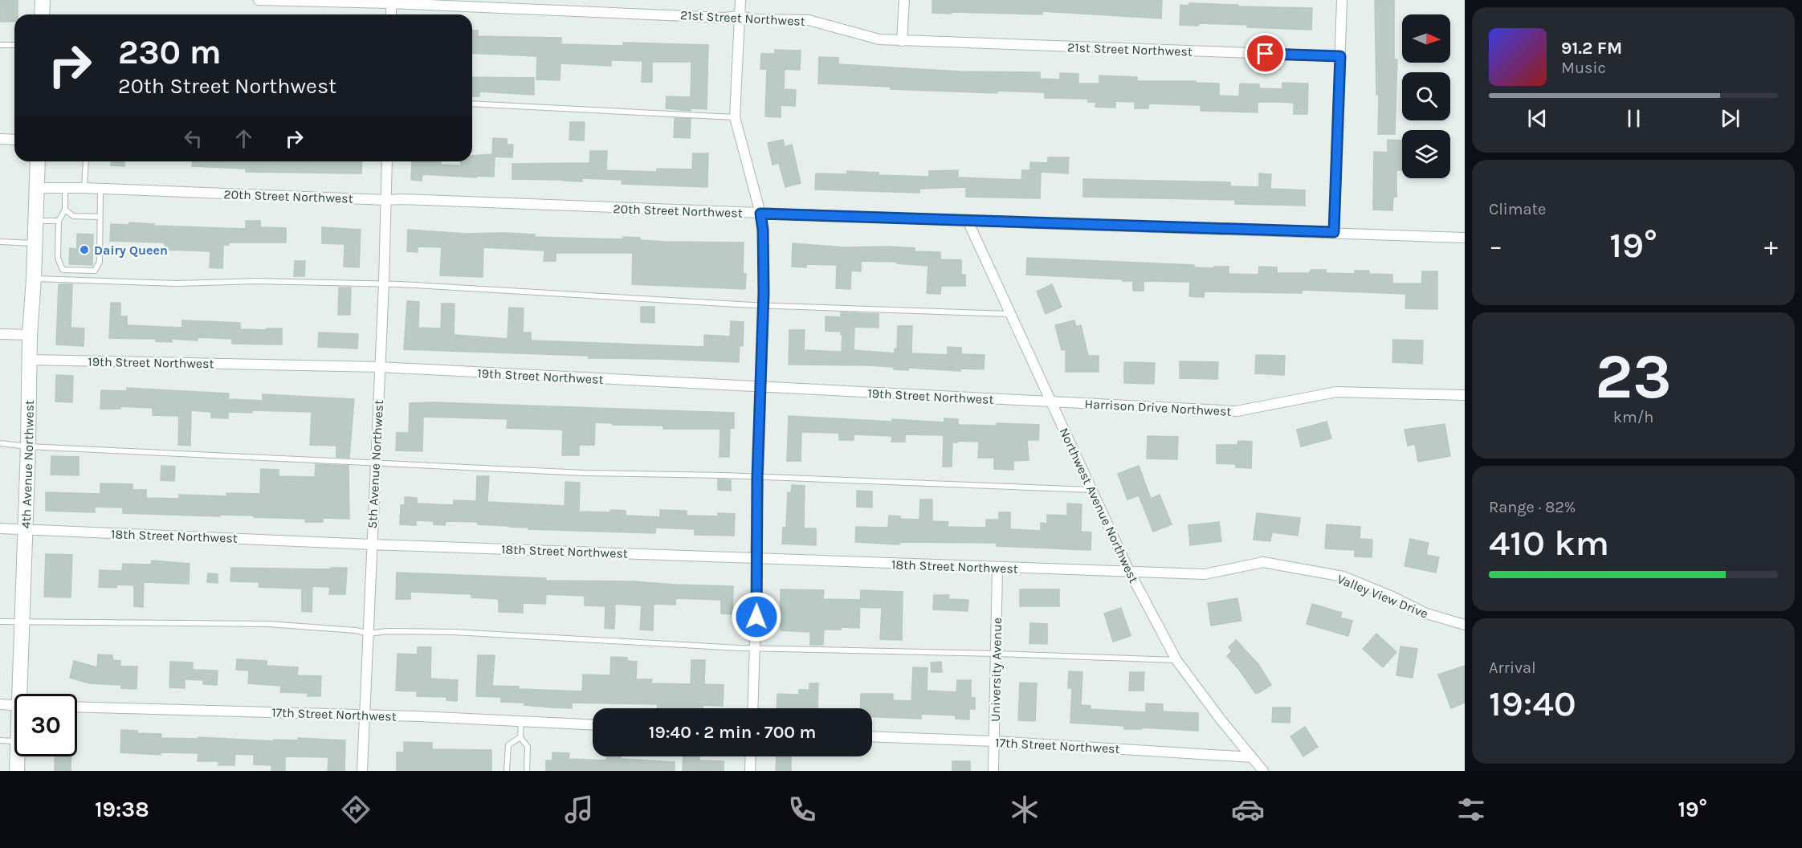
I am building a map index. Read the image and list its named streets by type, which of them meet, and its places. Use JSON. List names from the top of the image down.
{
  "streets": {
    "main road": ["4th Avenue Northwest"],
    "street": [
      "21st Street Northwest",
      "20th Street Northwest",
      "19th Street Northwest",
      "Harrison Drive Northwest",
      "5th Avenue Northwest",
      "Northwest Avenue Northwest",
      "18th Street Northwest",
      "Valley View Drive",
      "University Avenue",
      "17th Street Northwest"
    ]
  },
  "crossings": [
    ["20th Street Northwest", "4th Avenue Northwest"],
    ["20th Street Northwest", "5th Avenue Northwest"],
    ["20th Street Northwest", "Northwest Avenue Northwest"],
    ["19th Street Northwest", "Harrison Drive Northwest"],
    ["19th Street Northwest", "4th Avenue Northwest"],
    ["19th Street Northwest", "5th Avenue Northwest"],
    ["19th Street Northwest", "Northwest Avenue Northwest"],
    ["Harrison Drive Northwest", "Northwest Avenue Northwest"],
    ["4th Avenue Northwest", "18th Street Northwest"],
    ["5th Avenue Northwest", "18th Street Northwest"],
    ["5th Avenue Northwest", "17th Street Northwest"],
    ["Northwest Avenue Northwest", "18th Street Northwest"],
    ["Northwest Avenue Northwest", "Valley View Drive"],
    ["Northwest Avenue Northwest", "17th Street Northwest"],
    ["18th Street Northwest", "Valley View Drive"],
    ["18th Street Northwest", "University Avenue"],
    ["University Avenue", "17th Street Northwest"]
  ],
  "places": ["Dairy Queen"],
  "north": "right",
  "page": {
    "turn": ["230 m", "20th Street Northwest"],
    "song": ["91.2 FM", "Music"],
    "tile": [
      "Climate",
      ["23", "km/h"],
      ["Range · 82%", "410 km"],
      ["Arrival", "19:40"]
    ],
    "heat": ["−", "19°", "+"],
    "limit": "30",
    "trip": "19:40 · 2 min · 700 m",
    "tabs": ["19:38", "19°"]
  }
}
